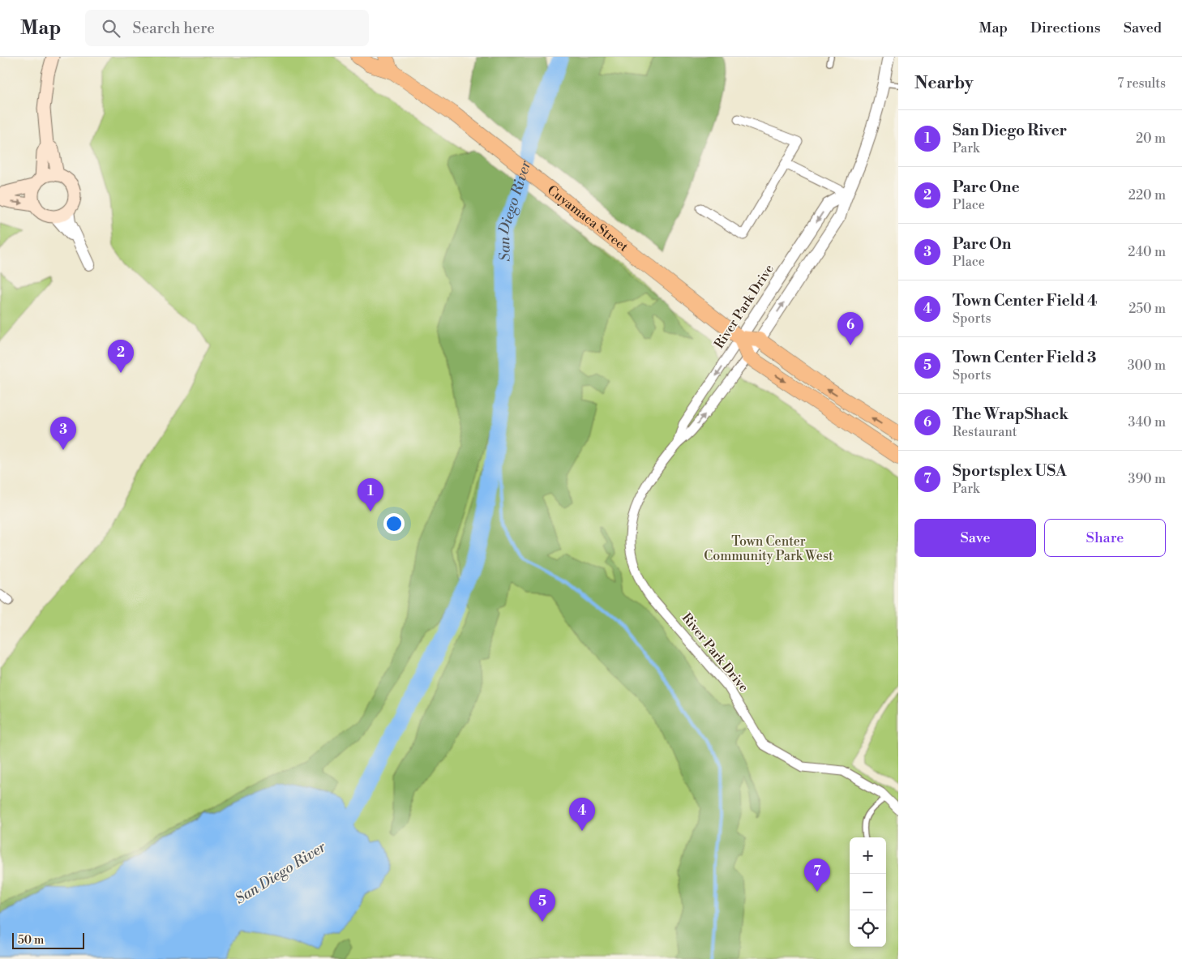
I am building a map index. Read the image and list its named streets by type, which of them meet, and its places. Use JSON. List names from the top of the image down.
{
  "streets": {
    "main road": ["Cuyamaca Street"],
    "street": ["River Park Drive"]
  },
  "crossings": [
    ["Cuyamaca Street", "River Park Drive"]
  ],
  "water": ["San Diego River"],
  "parks": ["Town Center Community Park West"],
  "scale_bar": "50 m",
  "page": {
    "header": "Map",
    "search": "Search here",
    "nav": ["Map", "Directions", "Saved"],
    "heading": ["Nearby", "7 results"],
    "list": [
      {
        "mark": "1",
        "name": "San Diego River",
        "note": "Park",
        "value": "20 m"
      },
      {
        "mark": "2",
        "name": "Parc One",
        "note": "Place",
        "value": "220 m"
      },
      {
        "mark": "3",
        "name": "Parc On",
        "note": "Place",
        "value": "240 m"
      },
      {
        "mark": "4",
        "name": "Town Center Field 4",
        "note": "Sports",
        "value": "250 m"
      },
      {
        "mark": "5",
        "name": "Town Center Field 3",
        "note": "Sports",
        "value": "300 m"
      },
      {
        "mark": "6",
        "name": "The WrapShack",
        "note": "Restaurant",
        "value": "340 m"
      },
      {
        "mark": "7",
        "name": "Sportsplex USA",
        "note": "Park",
        "value": "390 m"
      }
    ],
    "pins": [
      "6",
      "2",
      "3",
      "1",
      "4",
      "7",
      "5"
    ],
    "buttons": ["Save", "Share"],
    "map_buttons": ["+", "−"],
    "scale": "50 m"
  }
}
